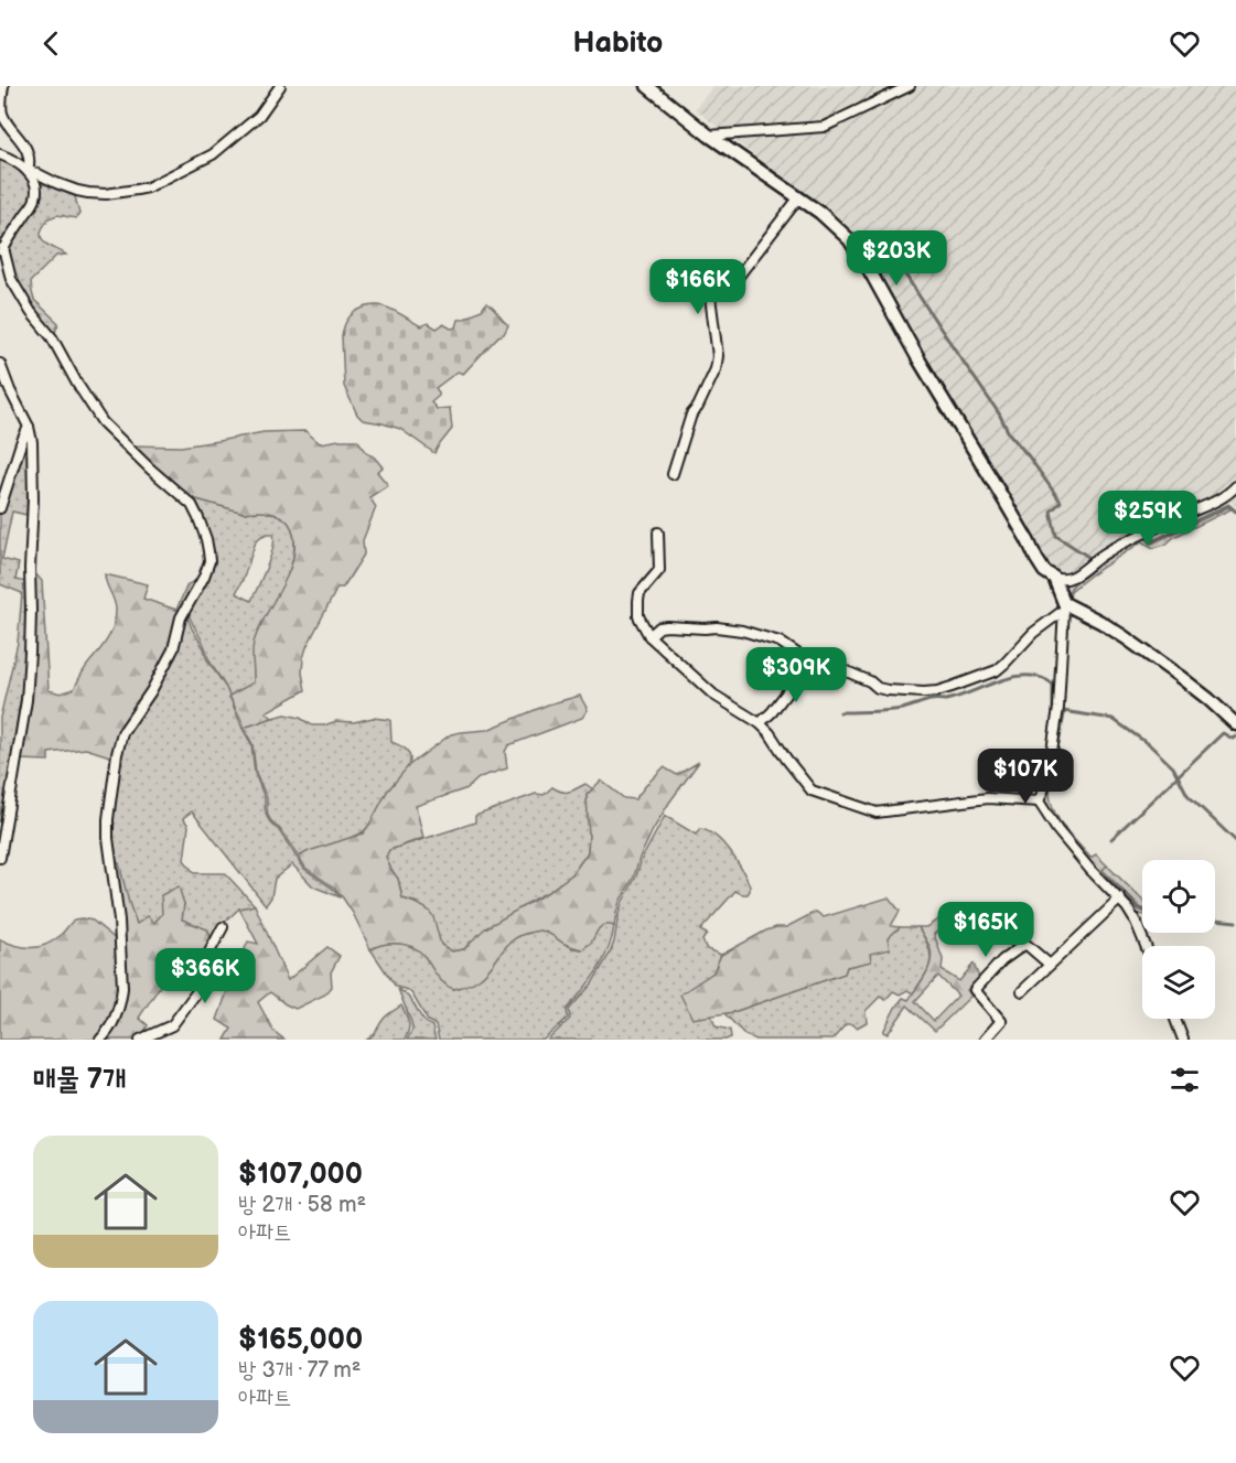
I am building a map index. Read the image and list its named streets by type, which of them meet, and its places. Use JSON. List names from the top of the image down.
{
  "page": {
    "header": "Habito",
    "price": [
      "$203K",
      "$166K",
      "$259K",
      "$309K",
      "$107K",
      "$165K",
      "$366K"
    ],
    "heading": "매물 7개",
    "list": [
      {
        "name": "$107,000",
        "note": "방 2개 · 58 m² · 아파트"
      },
      {
        "name": "$165,000",
        "note": "방 3개 · 77 m² · 아파트"
      }
    ]
  }
}
